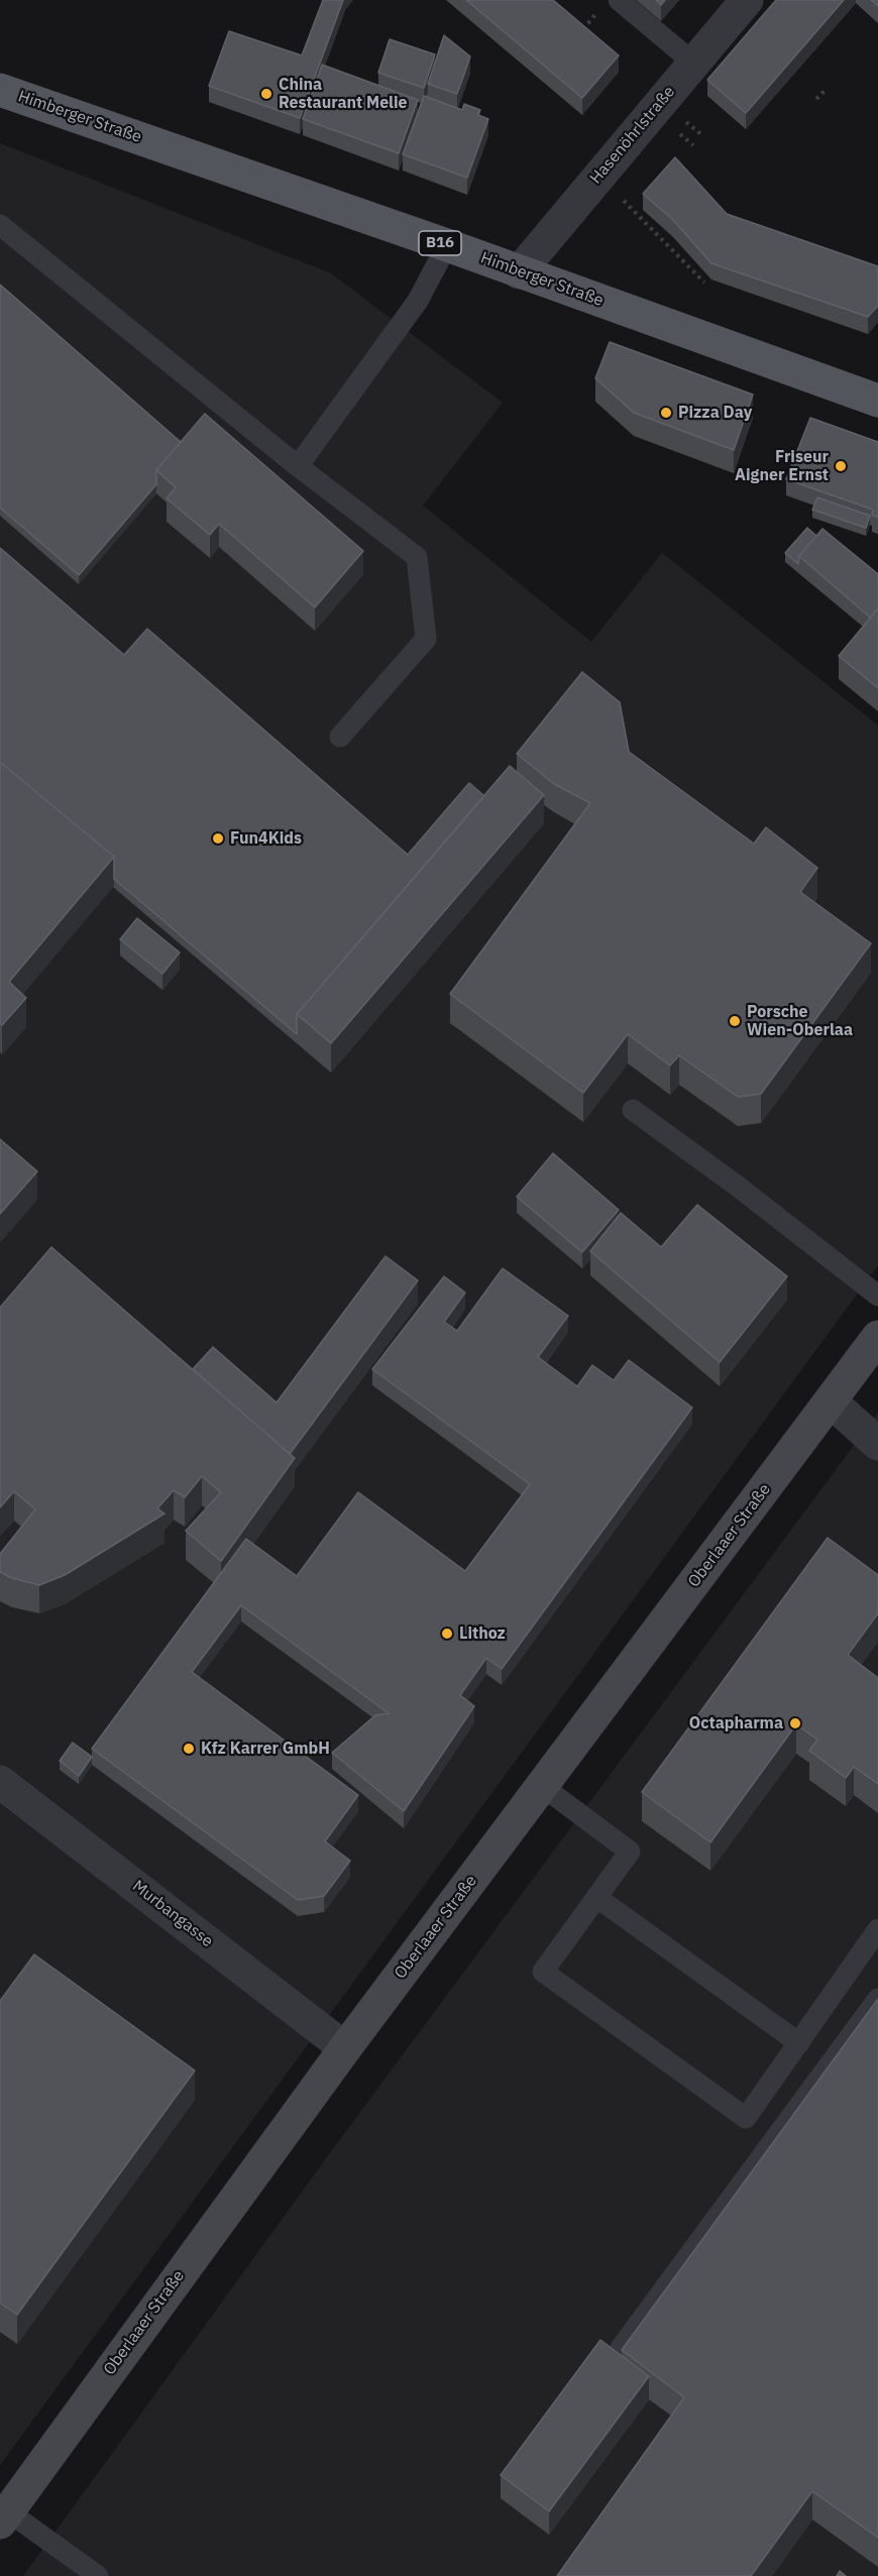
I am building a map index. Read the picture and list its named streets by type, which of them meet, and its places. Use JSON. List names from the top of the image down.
{
  "streets": {
    "main road": ["Himberger Straße", "B16", "Oberlaaer Straße"],
    "street": ["Hasenöhrlstraße", "Murbangasse"]
  },
  "crossings": [
    ["Himberger Straße", "Hasenöhrlstraße"],
    ["Oberlaaer Straße", "Murbangasse"]
  ],
  "places": [
    "China Restaurant Melie",
    "Pizza Day",
    "Friseur Aigner Ernst",
    "Fun4Kids",
    "Porsche Wien-Oberlaa",
    "Lithoz",
    "Octapharma",
    "Kfz Karrer GmbH"
  ]
}
